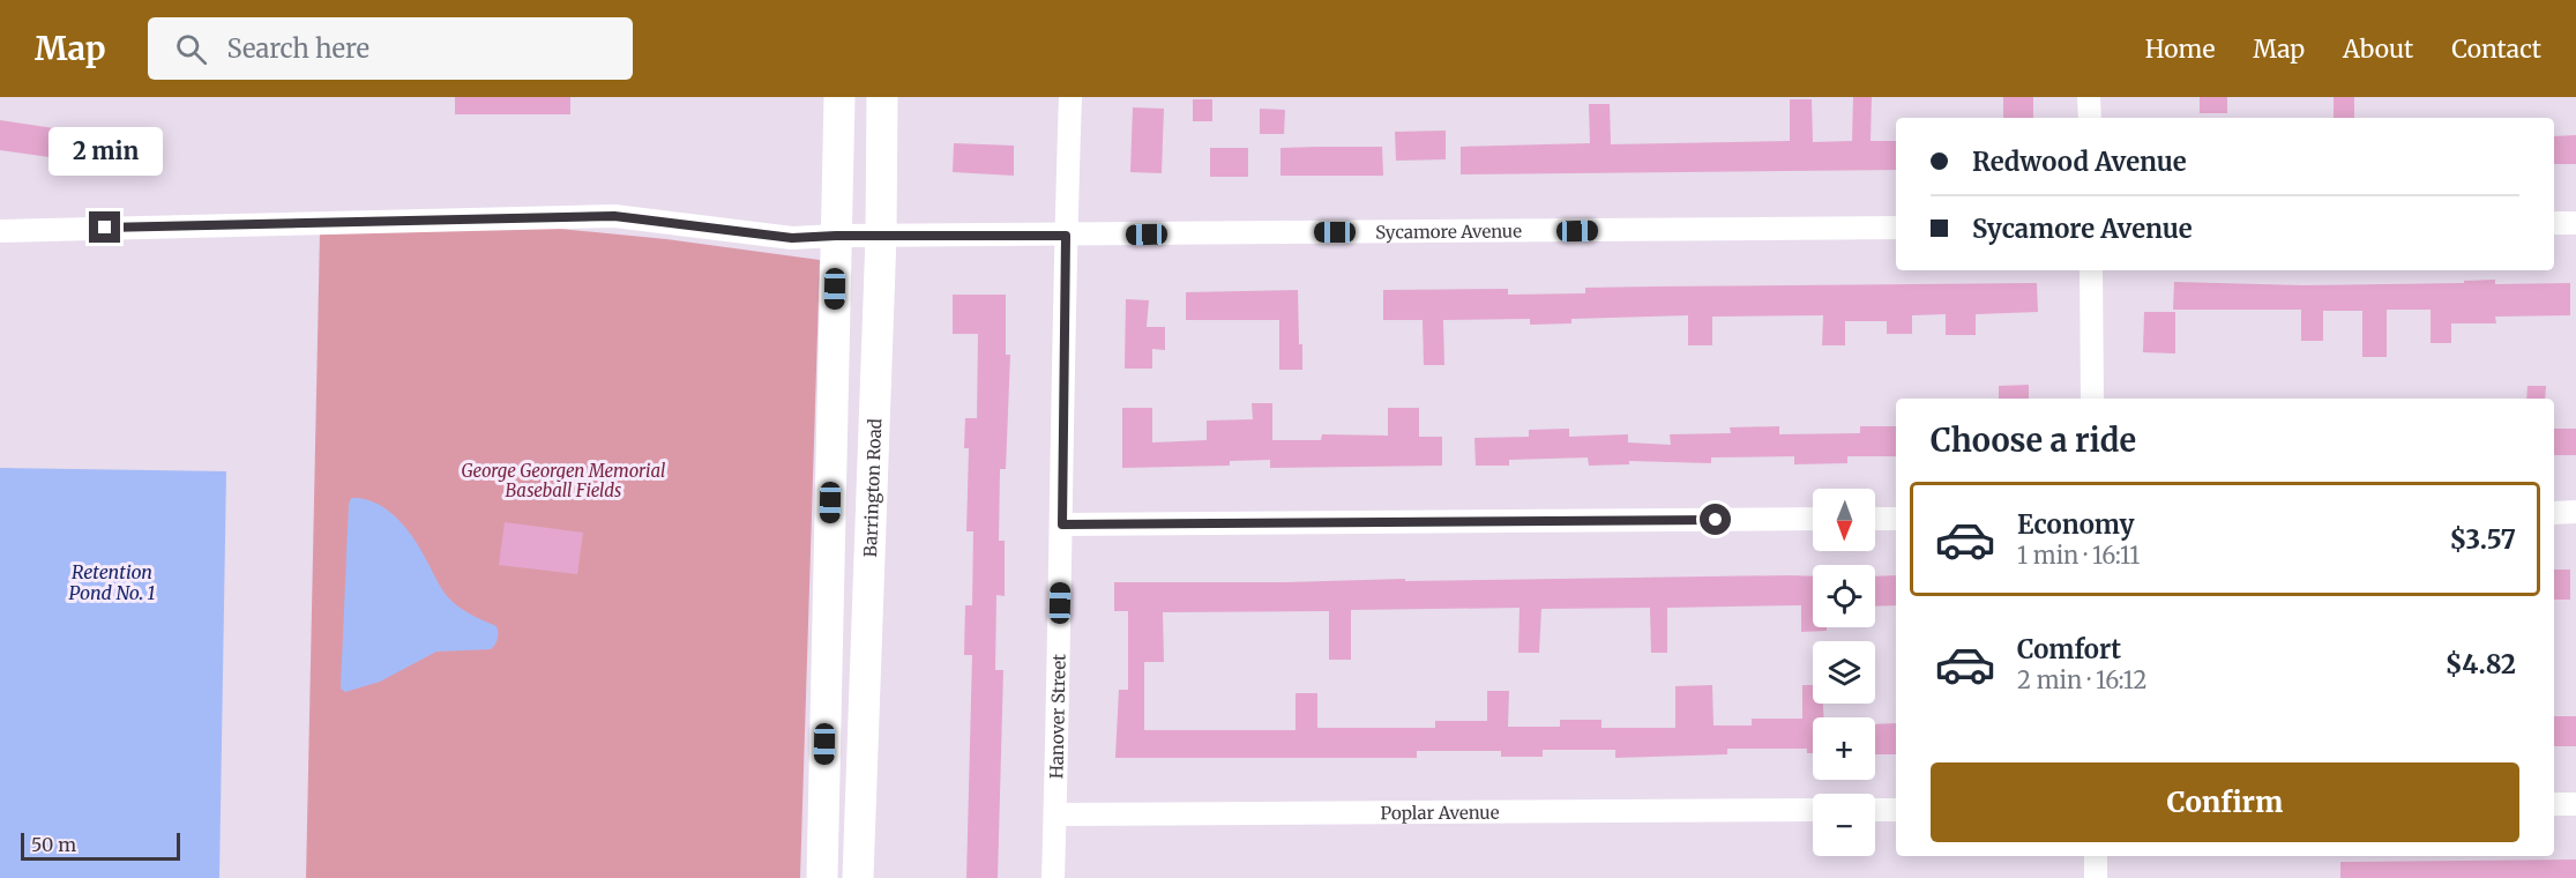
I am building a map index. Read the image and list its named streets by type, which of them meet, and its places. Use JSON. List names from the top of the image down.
{
  "streets": {
    "main road": ["Barrington Road"],
    "street": ["Sycamore Avenue", "Hanover Street", "Poplar Avenue"]
  },
  "crossings": [
    ["Sycamore Avenue", "Barrington Road"],
    ["Sycamore Avenue", "Hanover Street"],
    ["Hanover Street", "Poplar Avenue"]
  ],
  "water": ["Retention Pond No. 1"],
  "parks": ["George Georgen Memorial Baseball Fields"],
  "scale_bar": "50 m",
  "north": "bottom",
  "page": {
    "header": "Map",
    "search": "Search here",
    "nav": [
      "Home",
      "Map",
      "About",
      "Contact"
    ],
    "banner": ["Redwood Avenue", "Sycamore Avenue"],
    "bubble": "2 min",
    "heading": "Choose a ride",
    "list": [
      {
        "name": "Economy",
        "note": "1 min · 16:11",
        "value": "$3.57"
      },
      {
        "name": "Comfort",
        "note": "2 min · 16:12",
        "value": "$4.82"
      }
    ],
    "map_buttons": ["+", "−"],
    "buttons": "Confirm",
    "scale": "50 m"
  }
}
